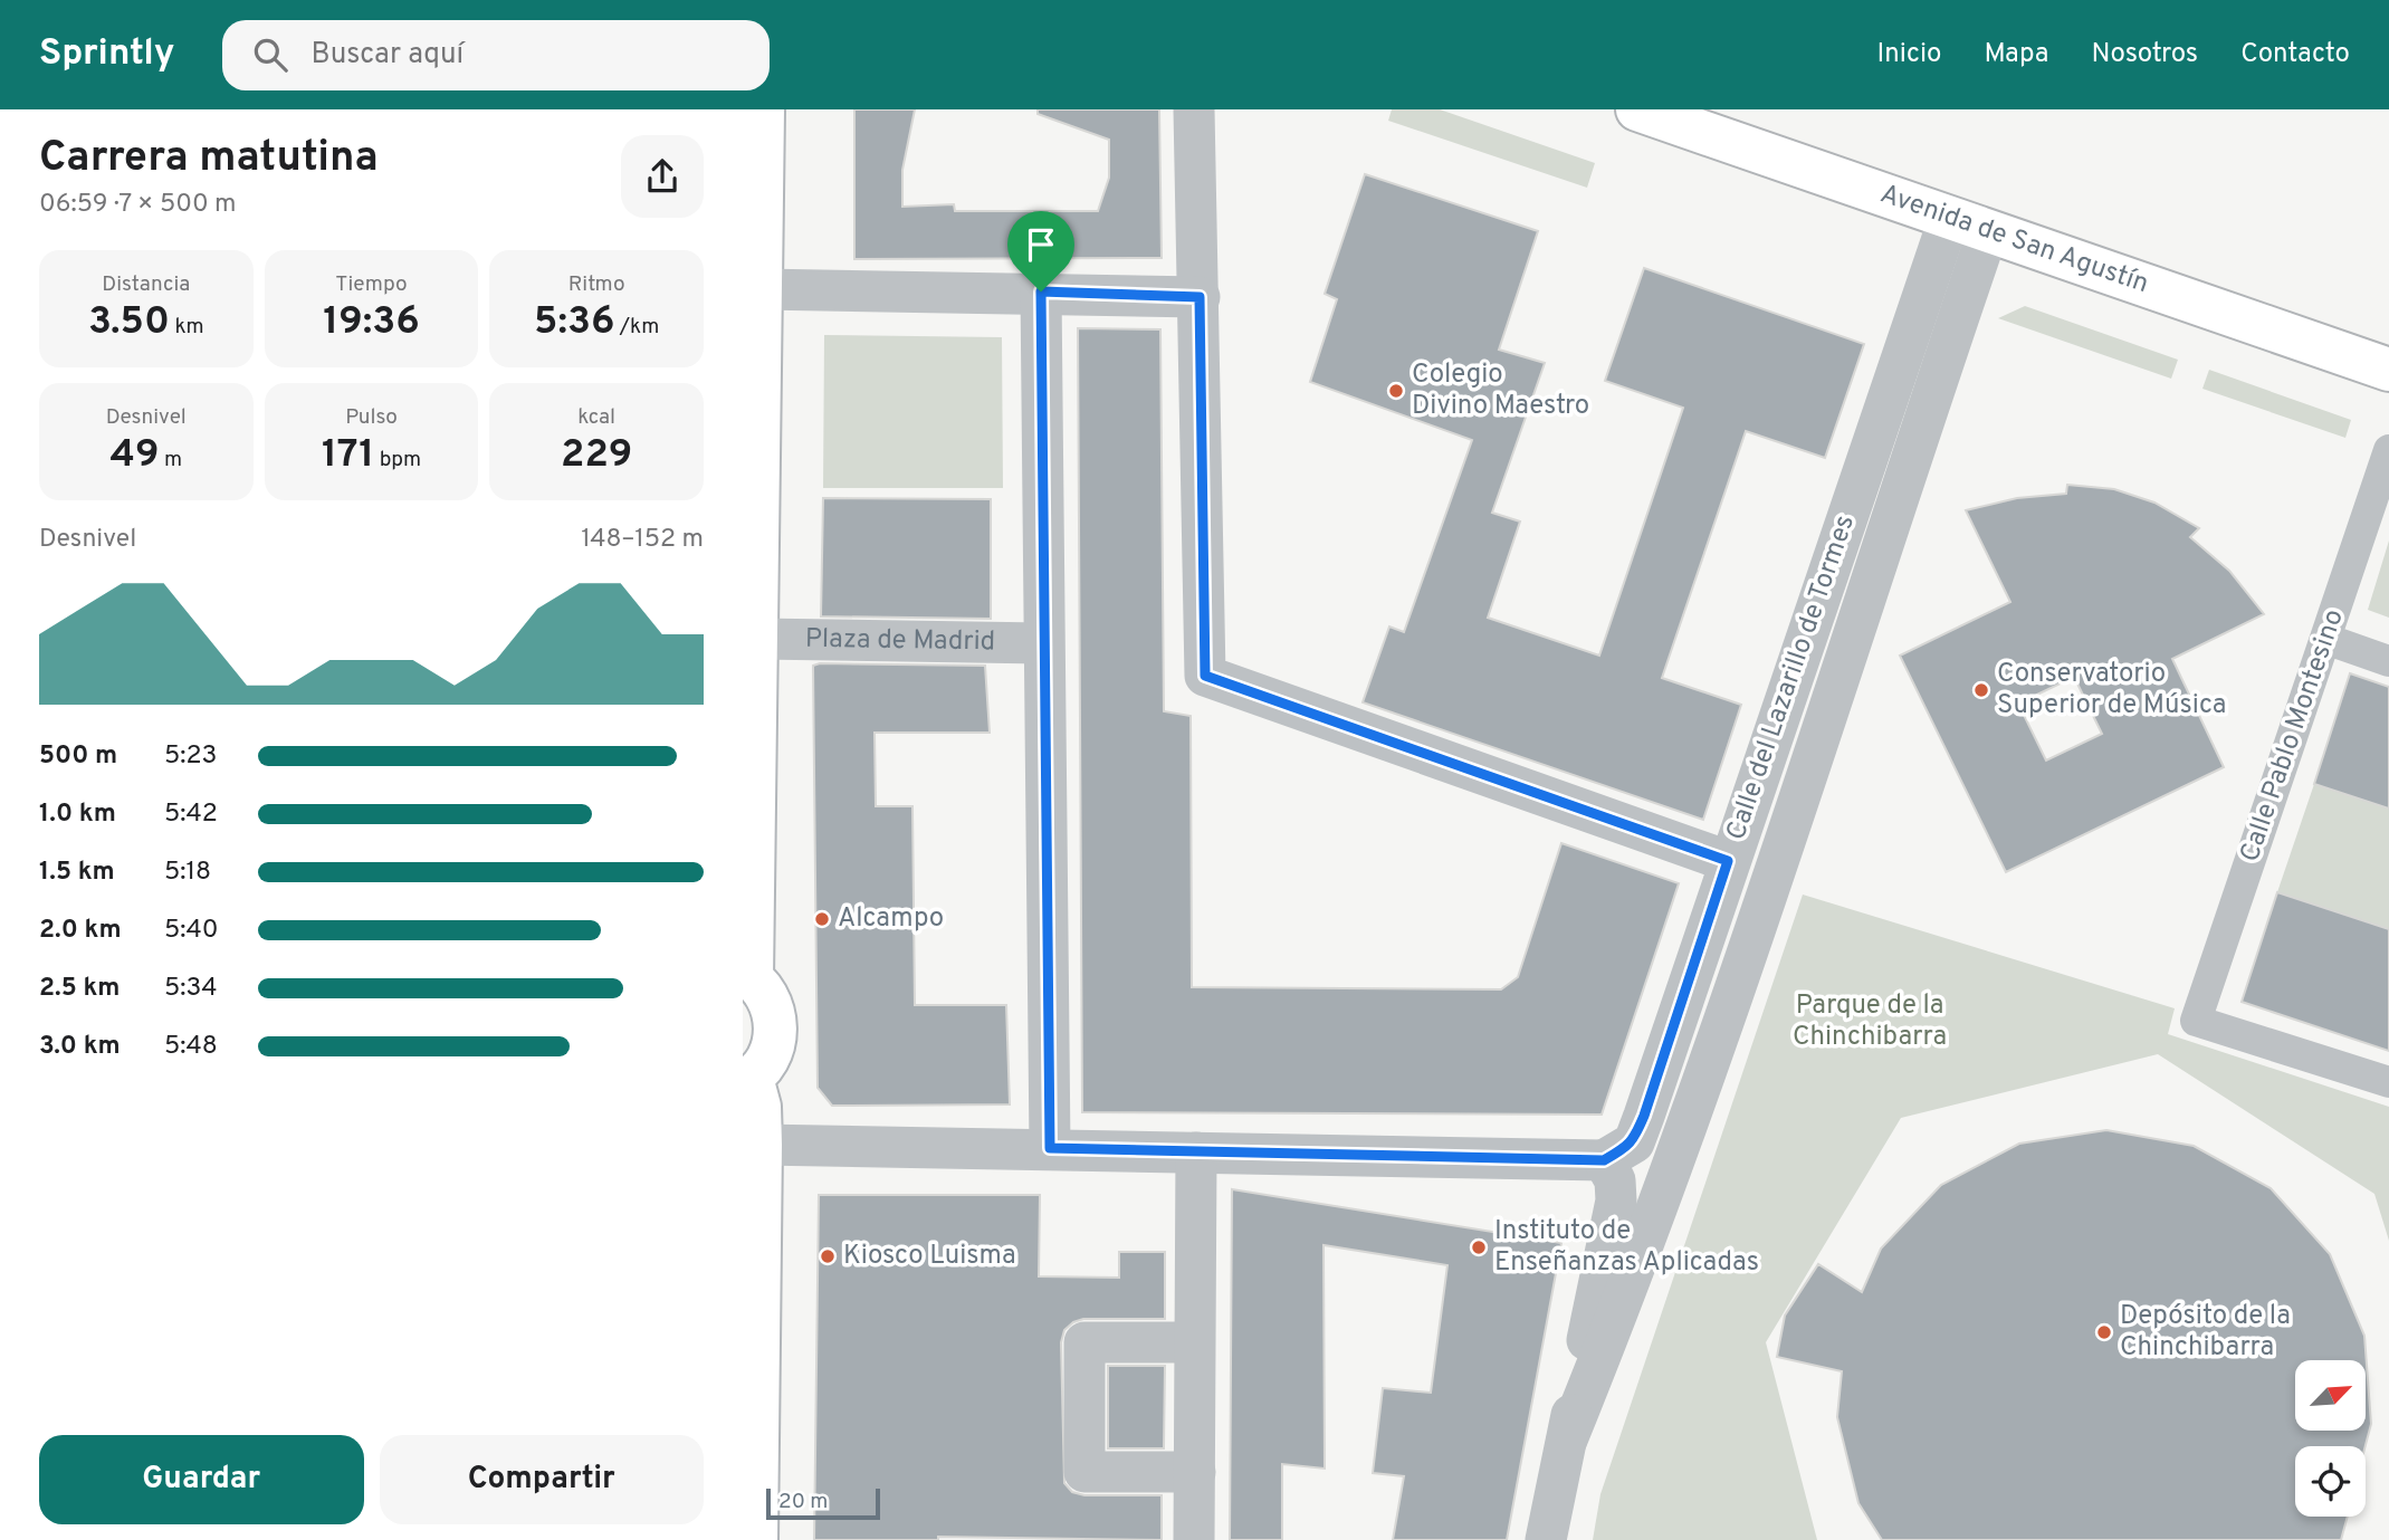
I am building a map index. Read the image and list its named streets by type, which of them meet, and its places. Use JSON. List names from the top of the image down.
{
  "streets": {
    "main road": ["Avenida de San Agustín"],
    "street": ["Plaza de Madrid", "Calle del Lazarillo de Tormes", "Calle Pablo Montesino"]
  },
  "crossings": [
    ["Avenida de San Agustín", "Calle del Lazarillo de Tormes"]
  ],
  "parks": ["Parque de la Chinchibarra"],
  "places": [
    "Colegio Divino Maestro",
    "Conservatorio Superior de Música",
    "Alcampo",
    "Instituto de Enseñanzas Aplicadas",
    "Kiosco Luisma",
    "Depósito de la Chinchibarra"
  ],
  "scale_bar": "20 m",
  "north": "top right",
  "page": {
    "header": "Sprintly",
    "search": "Buscar aquí",
    "nav": [
      "Inicio",
      "Mapa",
      "Nosotros",
      "Contacto"
    ],
    "heading": ["Carrera matutina", "06:59 · 7 × 500 m"],
    "stats": [
      ["Distancia", "3.50 km"],
      ["Tiempo", "19:36"],
      ["Ritmo", "5:36 /km"],
      ["Desnivel", "49 m"],
      ["Pulso", "171 bpm"],
      ["kcal", "229"]
    ],
    "chart": ["Desnivel", "148–152 m"],
    "list": [
      {
        "name": "500 m",
        "note": "5:23"
      },
      {
        "name": "1.0 km",
        "note": "5:42"
      },
      {
        "name": "1.5 km",
        "note": "5:18"
      },
      {
        "name": "2.0 km",
        "note": "5:40"
      },
      {
        "name": "2.5 km",
        "note": "5:34"
      },
      {
        "name": "3.0 km",
        "note": "5:48"
      }
    ],
    "buttons": ["Guardar", "Compartir"],
    "scale": "20 m"
  }
}
